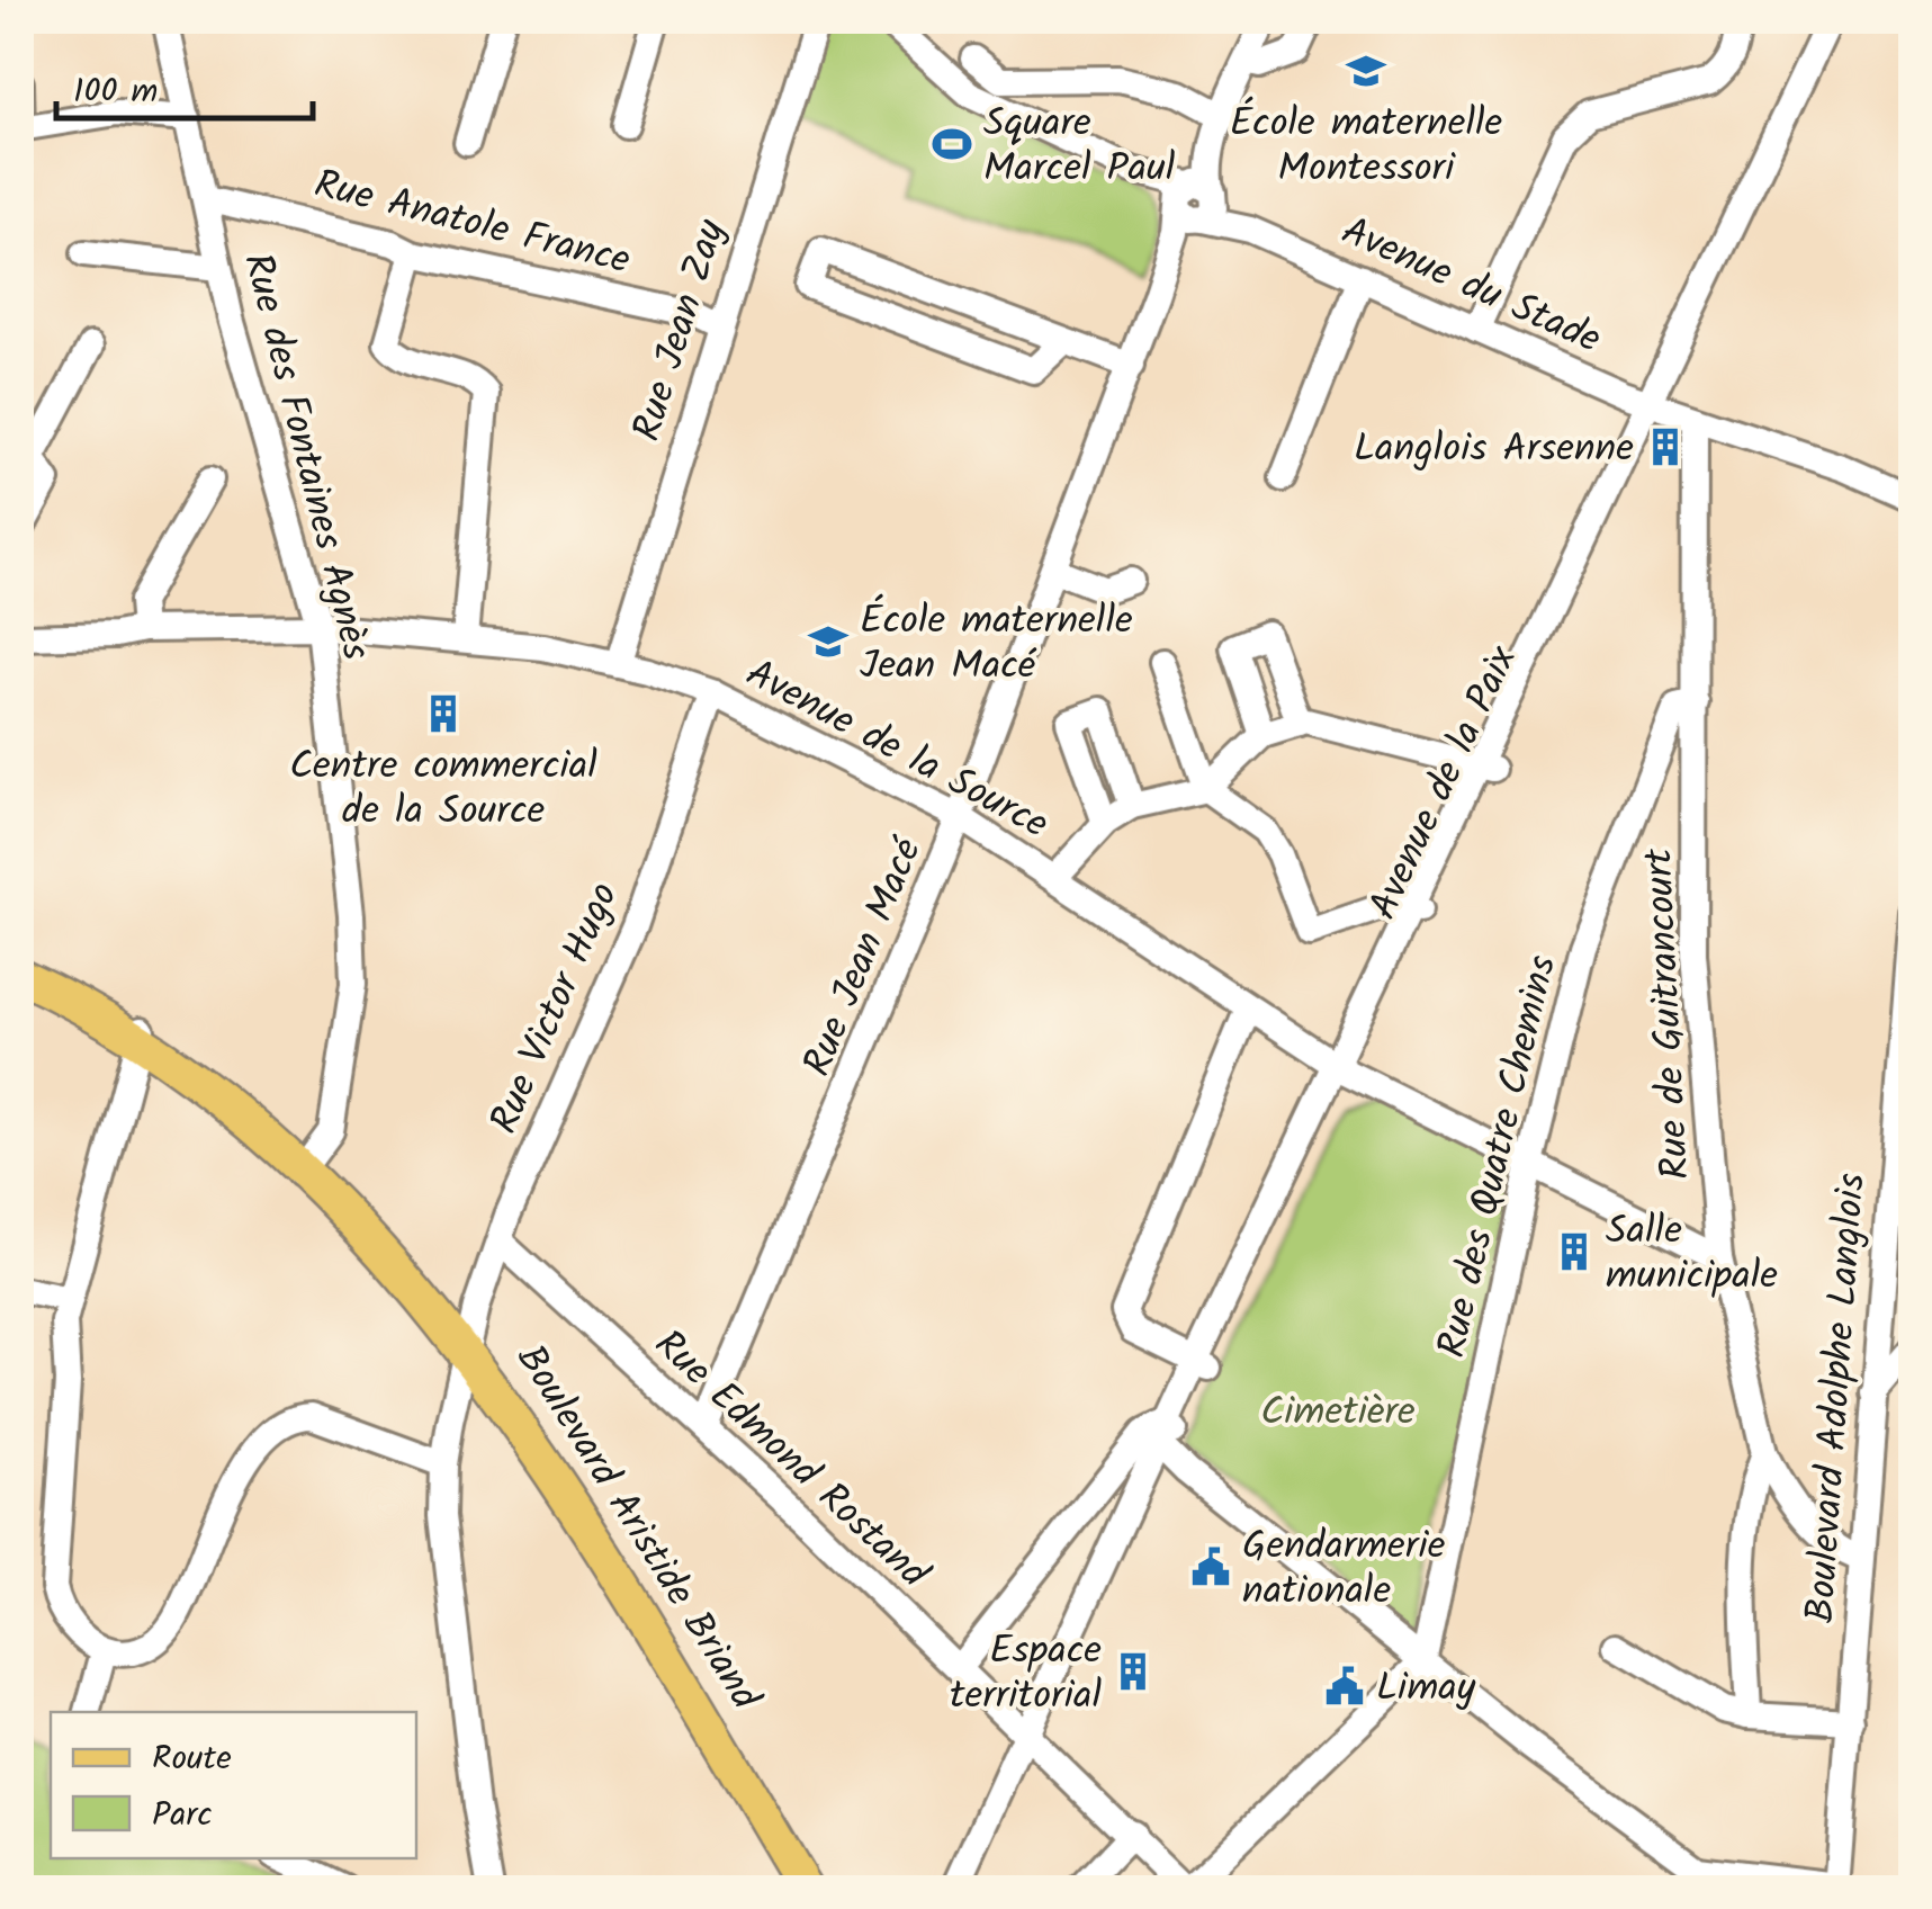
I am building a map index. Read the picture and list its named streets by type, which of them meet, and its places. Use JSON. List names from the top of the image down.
{
  "streets": {
    "main road": ["Boulevard Aristide Briand"],
    "street": [
      "Rue Anatole France",
      "Avenue du Stade",
      "Rue Jean Zay",
      "Rue des Fontaines Agnès",
      "Avenue de la Source",
      "Avenue de la Paix",
      "Rue Jean Macé",
      "Rue Victor Hugo",
      "Rue de Guitrancourt",
      "Rue des Quatre Chemins",
      "Boulevard Adolphe Langlois",
      "Rue Edmond Rostand"
    ]
  },
  "crossings": [
    ["Rue Anatole France", "Rue Jean Zay"],
    ["Rue Anatole France", "Rue des Fontaines Agnès"],
    ["Avenue du Stade", "Avenue de la Paix"],
    ["Avenue du Stade", "Rue Jean Macé"],
    ["Avenue du Stade", "Rue de Guitrancourt"],
    ["Rue Jean Zay", "Avenue de la Source"],
    ["Rue des Fontaines Agnès", "Avenue de la Source"],
    ["Rue des Fontaines Agnès", "Boulevard Aristide Briand"],
    ["Avenue de la Source", "Avenue de la Paix"],
    ["Avenue de la Source", "Rue Jean Macé"],
    ["Avenue de la Source", "Rue Victor Hugo"],
    ["Avenue de la Source", "Rue de Guitrancourt"],
    ["Avenue de la Source", "Rue des Quatre Chemins"],
    ["Avenue de la Paix", "Rue Edmond Rostand"],
    ["Rue Jean Macé", "Rue Edmond Rostand"],
    ["Rue Victor Hugo", "Rue Edmond Rostand"],
    ["Rue Victor Hugo", "Boulevard Aristide Briand"],
    ["Rue de Guitrancourt", "Rue des Quatre Chemins"],
    ["Rue de Guitrancourt", "Boulevard Adolphe Langlois"]
  ],
  "parks": ["Cimetière"],
  "places": {
    "school or university": ["École maternelle Montessori", "École maternelle Jean Macé"],
    "sports": ["Square Marcel Paul"],
    "building": [
      "Langlois Arsenne",
      "Centre commercial de la Source",
      "Salle municipale",
      "Espace territorial"
    ],
    "public building": ["Gendarmerie nationale", "Limay"]
  },
  "legend": ["Route", "Parc"],
  "scale_bar": "100 m"
}
